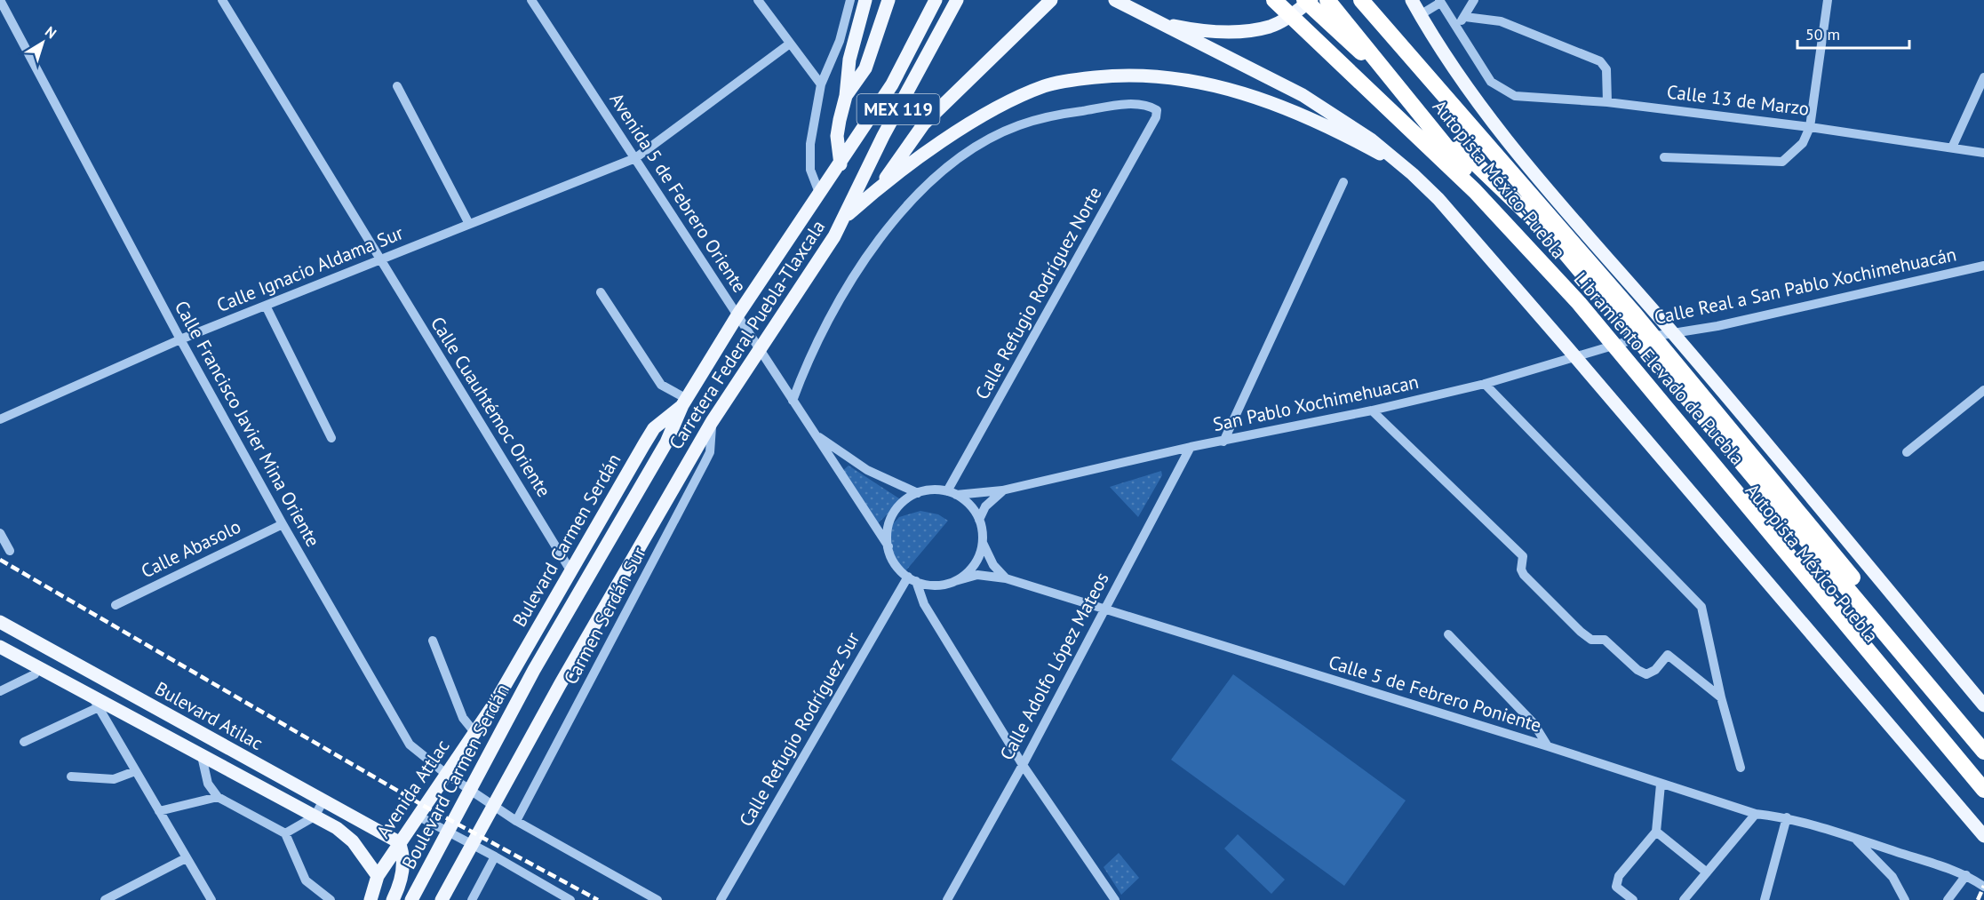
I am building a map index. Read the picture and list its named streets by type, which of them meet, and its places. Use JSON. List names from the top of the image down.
{
  "streets": {
    "highway": ["Autopista México-Puebla", "Libramiento Elevado de Puebla"],
    "main road": [
      "MEX 119",
      "Carretera Federal Puebla-Tlaxcala",
      "Bulevard Carmen Serdán",
      "Bulevard Atilac",
      "Boulevard Carmen Serdán",
      "Avenida Attlac"
    ],
    "street": [
      "Calle 13 de Marzo",
      "Avenida 5 de Febrero Oriente",
      "Calle Ignacio Aldama Sur",
      "Calle Real a San Pablo Xochimehuacán",
      "Calle Refugio Rodríguez Norte",
      "San Pablo Xochimehuacan",
      "Calle Cuauhtémoc Oriente",
      "Calle Francisco Javier Mina Oriente",
      "Calle Abasolo",
      "Carmen Serdán Sur",
      "Calle Adolfo López Mateos",
      "Calle 5 de Febrero Poniente",
      "Calle Refugio Rodríguez Sur"
    ]
  },
  "crossings": [
    ["Avenida 5 de Febrero Oriente", "Calle Ignacio Aldama Sur"],
    ["Avenida 5 de Febrero Oriente", "Calle Refugio Rodríguez Norte"],
    ["Avenida 5 de Febrero Oriente", "Carretera Federal Puebla-Tlaxcala"],
    ["Avenida 5 de Febrero Oriente", "San Pablo Xochimehuacan"],
    ["Avenida 5 de Febrero Oriente", "Calle 5 de Febrero Poniente"],
    ["Avenida 5 de Febrero Oriente", "Calle Refugio Rodríguez Sur"],
    ["Calle Ignacio Aldama Sur", "Calle Cuauhtémoc Oriente"],
    ["Calle Ignacio Aldama Sur", "Calle Francisco Javier Mina Oriente"],
    ["Calle Real a San Pablo Xochimehuacán", "San Pablo Xochimehuacan"],
    ["Calle Refugio Rodríguez Norte", "San Pablo Xochimehuacan"],
    ["Calle Refugio Rodríguez Norte", "Calle 5 de Febrero Poniente"],
    ["Calle Refugio Rodríguez Norte", "Calle Refugio Rodríguez Sur"],
    ["Carretera Federal Puebla-Tlaxcala", "Bulevard Carmen Serdán"],
    ["Carretera Federal Puebla-Tlaxcala", "Carmen Serdán Sur"],
    ["Carretera Federal Puebla-Tlaxcala", "Boulevard Carmen Serdán"],
    ["San Pablo Xochimehuacan", "Calle Adolfo López Mateos"],
    ["San Pablo Xochimehuacan", "Calle 5 de Febrero Poniente"],
    ["San Pablo Xochimehuacan", "Calle Refugio Rodríguez Sur"],
    ["Calle Cuauhtémoc Oriente", "Bulevard Carmen Serdán"],
    ["Calle Francisco Javier Mina Oriente", "Calle Abasolo"],
    ["Calle Francisco Javier Mina Oriente", "Carmen Serdán Sur"],
    ["Calle Francisco Javier Mina Oriente", "Avenida Attlac"],
    ["Bulevard Carmen Serdán", "Avenida Attlac"],
    ["Calle Adolfo López Mateos", "Calle 5 de Febrero Poniente"],
    ["Calle 5 de Febrero Poniente", "Calle Refugio Rodríguez Sur"],
    ["Bulevard Atilac", "Avenida Attlac"]
  ],
  "scale_bar": "50 m",
  "north": "top right"
}
